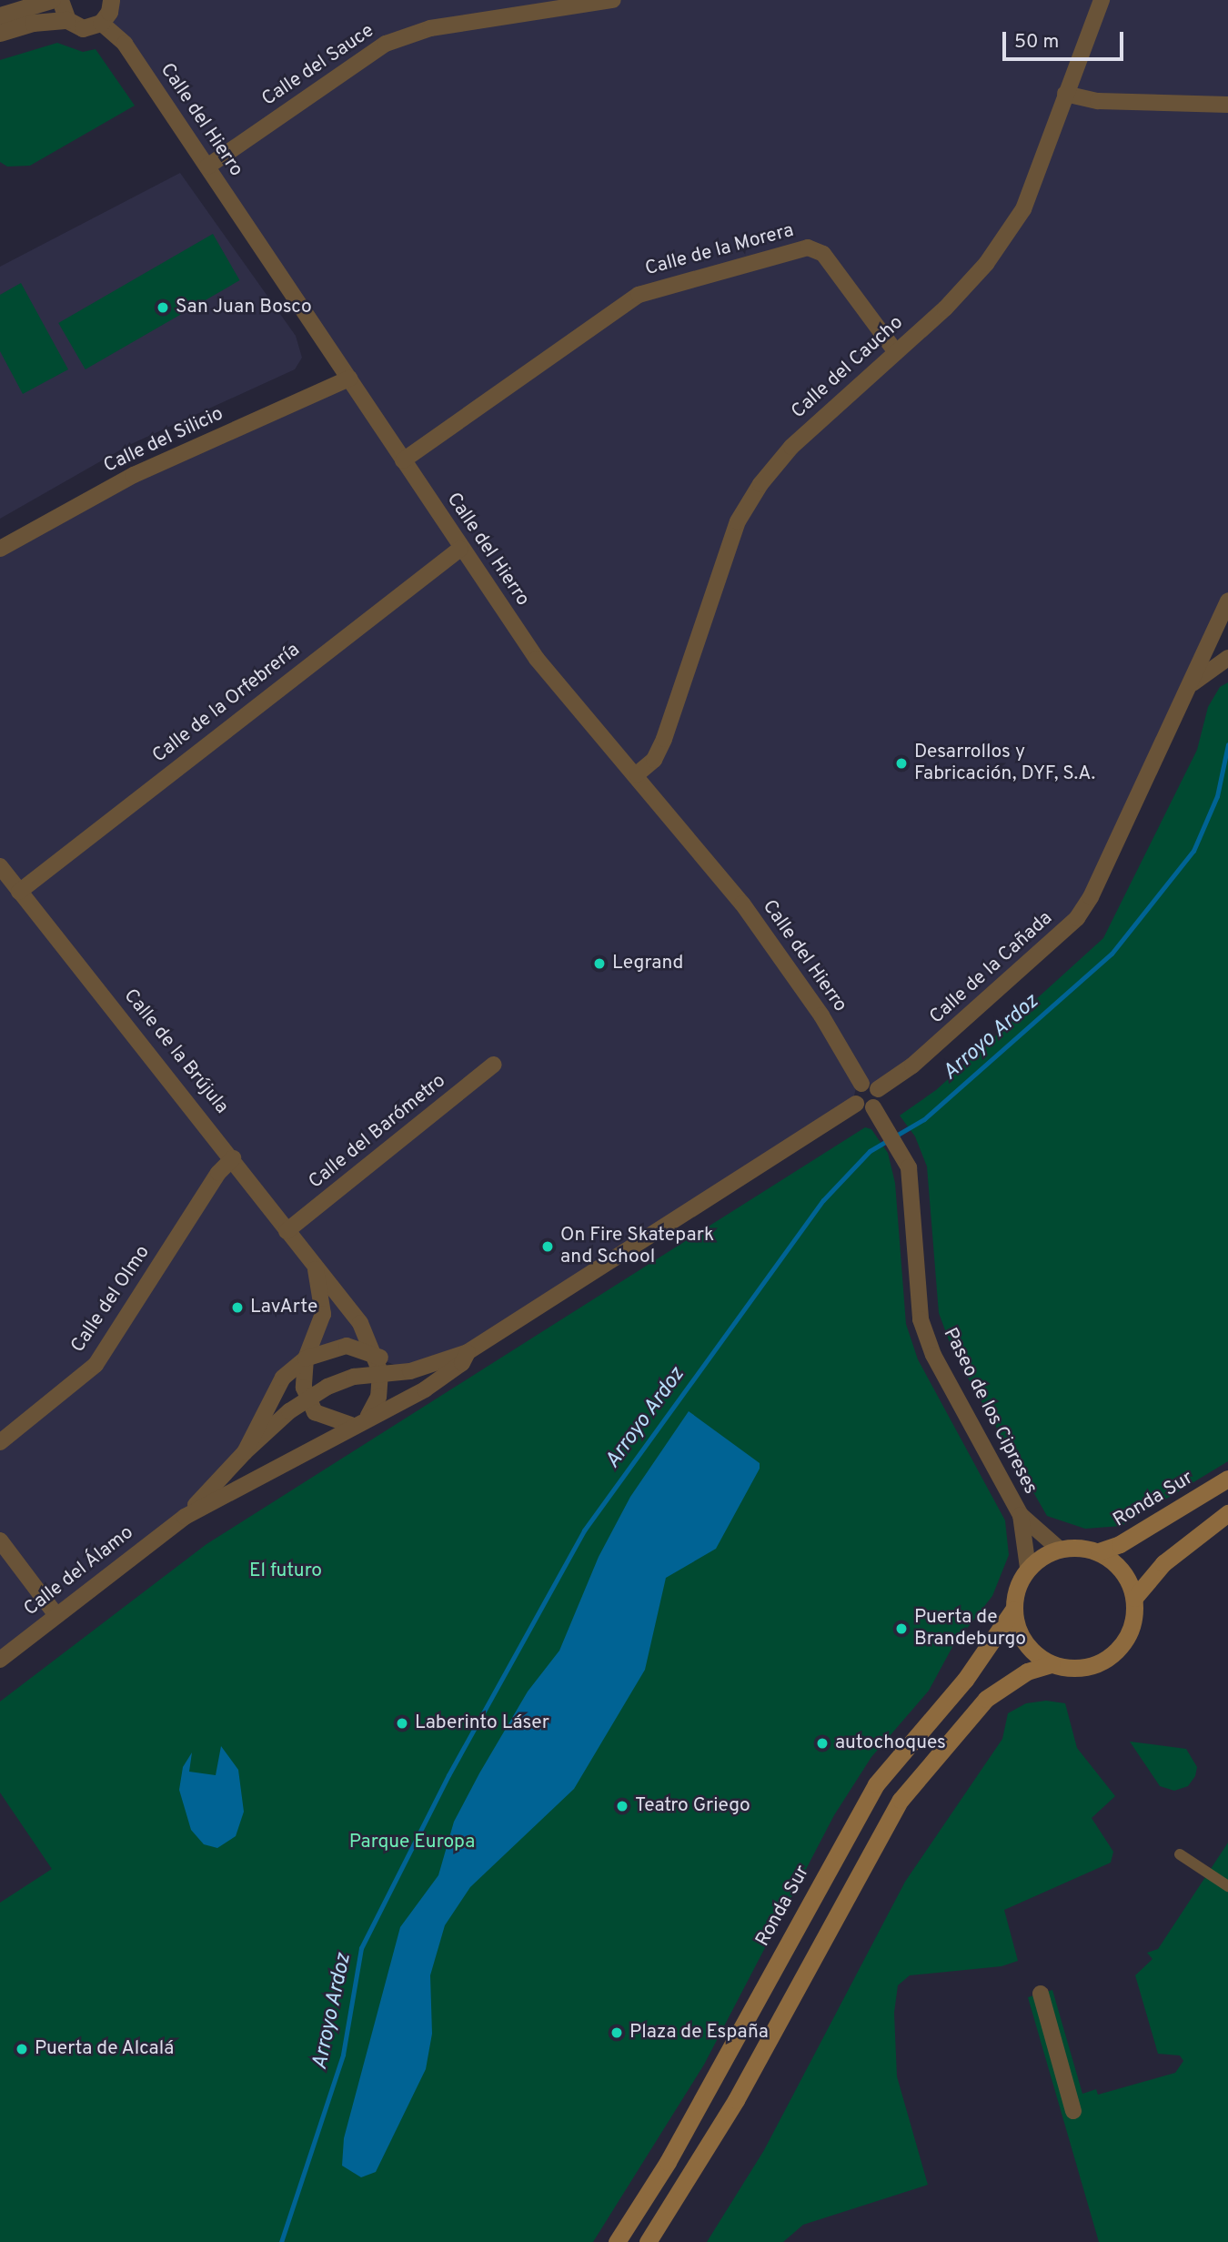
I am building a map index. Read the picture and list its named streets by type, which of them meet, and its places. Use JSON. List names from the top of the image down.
{
  "streets": {
    "main road": ["Ronda Sur"],
    "street": [
      "Calle del Sauce",
      "Calle del Hierro",
      "Calle de la Morera",
      "Calle del Caucho",
      "Calle del Silicio",
      "Calle de la Orfebrería",
      "Calle de la Cañada",
      "Calle de la Brújula",
      "Calle del Barómetro",
      "Calle del Olmo",
      "Paseo de los Cipreses",
      "Calle del Álamo"
    ]
  },
  "crossings": [
    ["Calle del Sauce", "Calle del Hierro"],
    ["Calle del Hierro", "Calle de la Morera"],
    ["Calle del Hierro", "Calle del Caucho"],
    ["Calle del Hierro", "Calle del Silicio"],
    ["Calle del Hierro", "Calle de la Orfebrería"],
    ["Calle del Hierro", "Calle de la Cañada"],
    ["Calle del Hierro", "Paseo de los Cipreses"],
    ["Calle de la Morera", "Calle del Caucho"],
    ["Calle de la Orfebrería", "Calle de la Brújula"],
    ["Calle de la Cañada", "Paseo de los Cipreses"],
    ["Calle de la Brújula", "Calle del Barómetro"],
    ["Calle de la Brújula", "Calle del Olmo"],
    ["Calle de la Brújula", "Calle del Álamo"],
    ["Paseo de los Cipreses", "Ronda Sur"]
  ],
  "water": ["Arroyo Ardoz"],
  "parks": ["El futuro", "Parque Europa"],
  "places": [
    "San Juan Bosco",
    "Desarrollos y Fabricación, DYF, S.A.",
    "Legrand",
    "On Fire Skatepark and School",
    "LavArte",
    "Puerta de Brandeburgo",
    "Laberinto Láser",
    "autochoques",
    "Teatro Griego",
    "Plaza de España",
    "Puerta de Alcalá"
  ],
  "scale_bar": "50 m"
}
